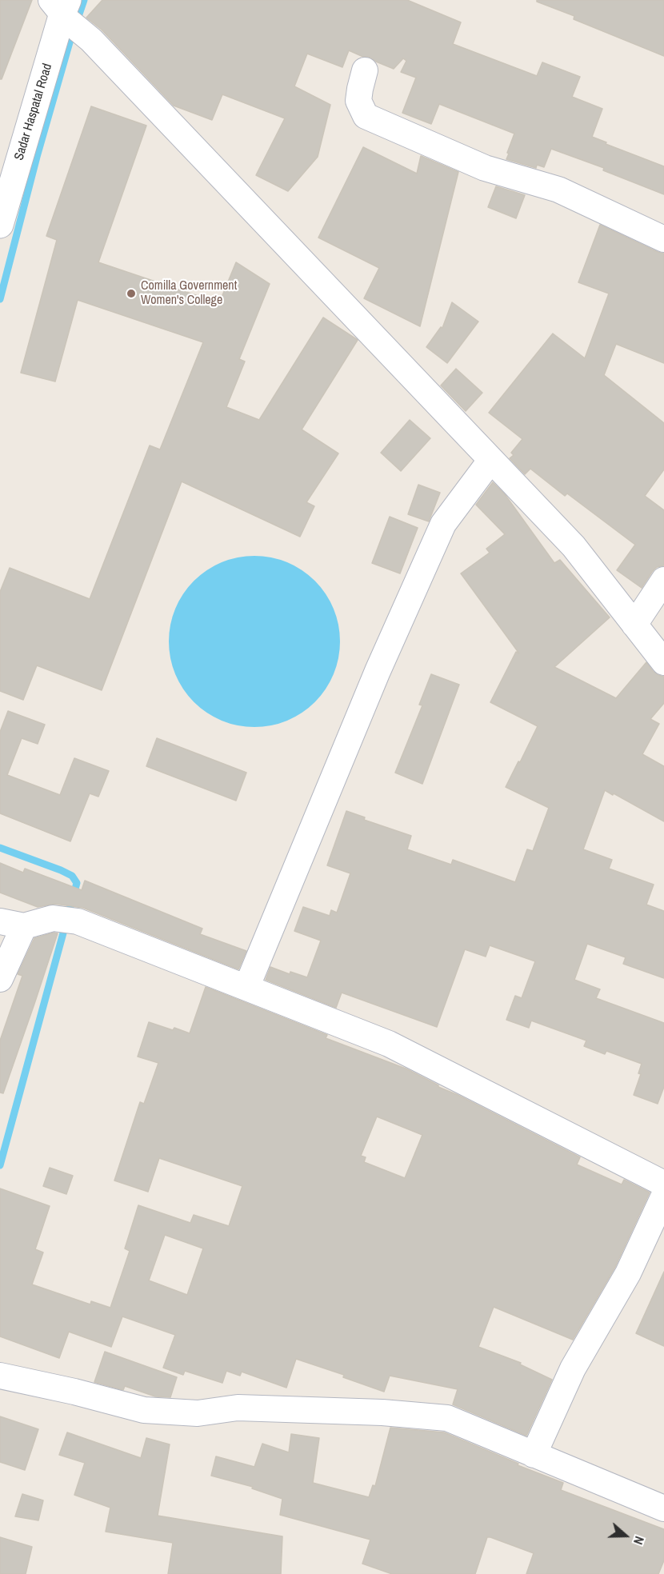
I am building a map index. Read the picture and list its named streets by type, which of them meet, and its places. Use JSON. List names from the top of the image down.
{
  "streets": {
    "street": ["Sadar Haspatal Road"]
  },
  "places": ["Comilla Government Women's College"],
  "north": "right"
}
